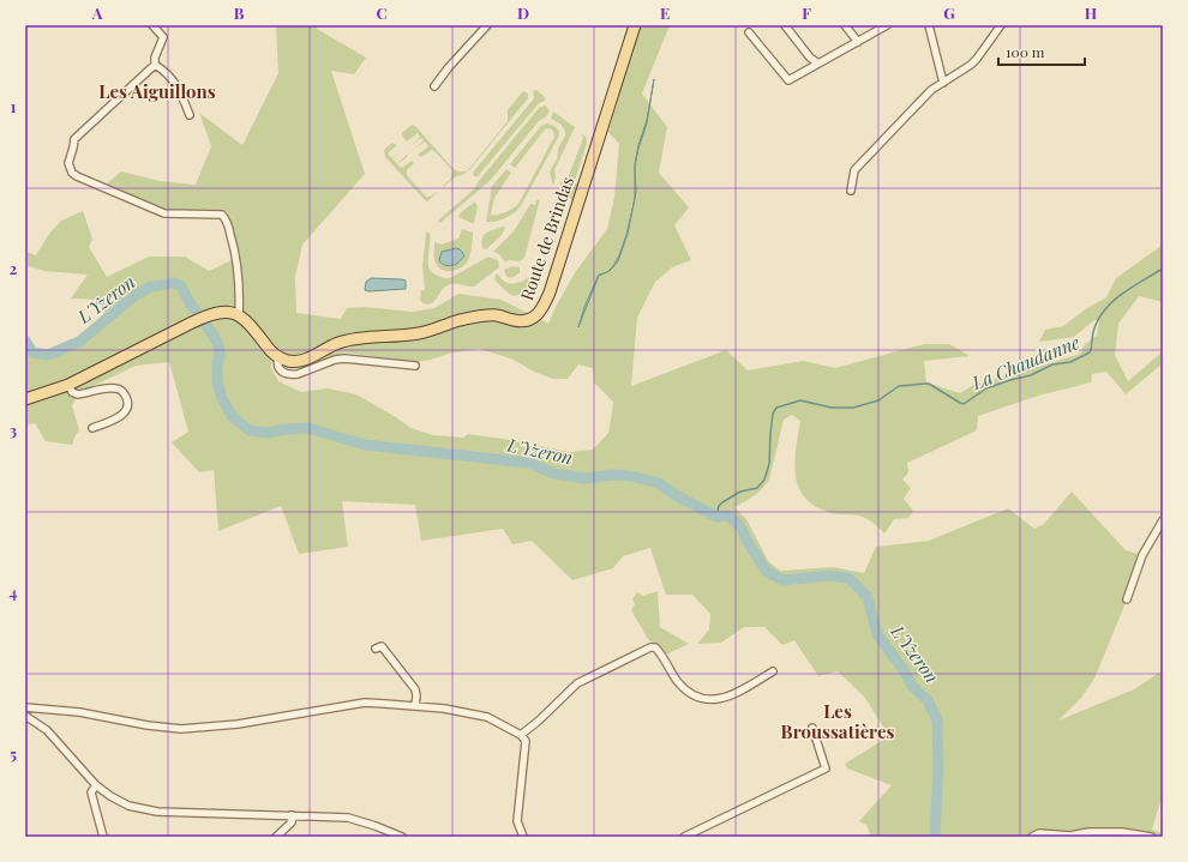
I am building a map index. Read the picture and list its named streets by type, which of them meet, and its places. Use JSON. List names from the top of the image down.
{
  "streets": {
    "main road": ["Route de Brindas"]
  },
  "districts": ["Les Aiguillons", "Les Broussatières"],
  "water": ["L'Yzeron", "La Chaudanne"],
  "scale_bar": "100 m",
  "grid": {
    "columns": [
      "A",
      "B",
      "C",
      "D",
      "E",
      "F",
      "G",
      "H"
    ],
    "rows": [
      "1",
      "2",
      "3",
      "4",
      "5"
    ]
  }
}
